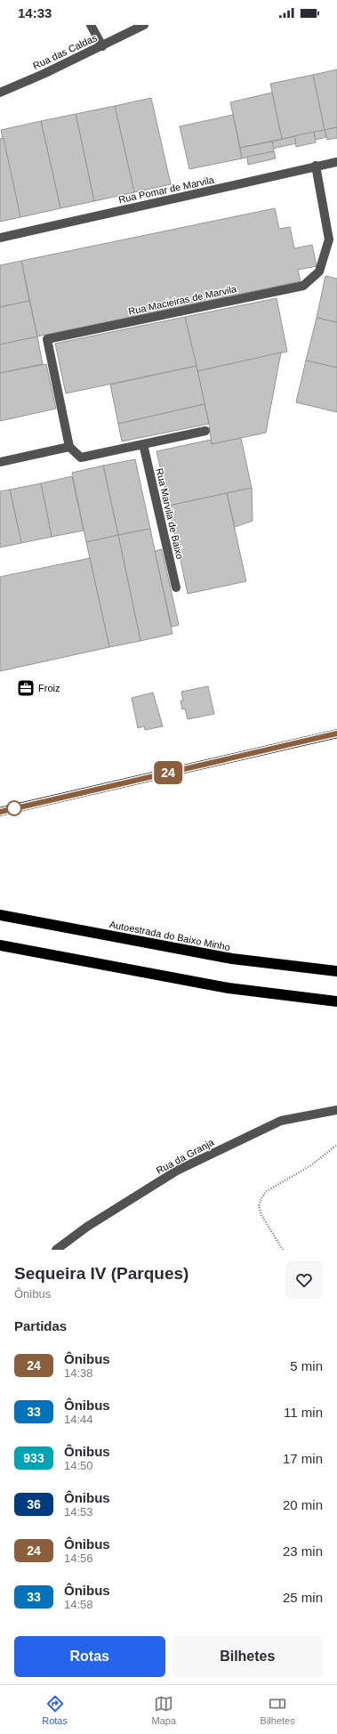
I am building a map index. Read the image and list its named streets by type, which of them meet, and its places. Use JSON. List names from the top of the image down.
{
  "streets": {
    "highway": ["Autoestrada do Baixo Minho"],
    "street": [
      "Rua das Caldas",
      "Rua Pomar de Marvila",
      "Rua Macieiras de Marvila",
      "Rua Marvila de Baixo",
      "Rua da Granja"
    ]
  },
  "crossings": [
    ["Rua Pomar de Marvila", "Rua Macieiras de Marvila"]
  ],
  "places": {
    "office": ["Froiz"]
  },
  "lines": ["bus line 24"],
  "page": {
    "status": "14:33",
    "on_map": "24",
    "heading": [
      ["Sequeira IV (Parques)", "Ônibus"],
      "Partidas"
    ],
    "list": [
      {
        "mark": "24",
        "name": "Ônibus",
        "note": "14:38",
        "value": "5 min"
      },
      {
        "mark": "33",
        "name": "Ônibus",
        "note": "14:44",
        "value": "11 min"
      },
      {
        "mark": "933",
        "name": "Ônibus",
        "note": "14:50",
        "value": "17 min"
      },
      {
        "mark": "36",
        "name": "Ônibus",
        "note": "14:53",
        "value": "20 min"
      },
      {
        "mark": "24",
        "name": "Ônibus",
        "note": "14:56",
        "value": "23 min"
      },
      {
        "mark": "33",
        "name": "Ônibus",
        "note": "14:58",
        "value": "25 min"
      }
    ],
    "buttons": ["Rotas", "Bilhetes"],
    "tabs": ["Rotas", "Mapa", "Bilhetes"]
  }
}
